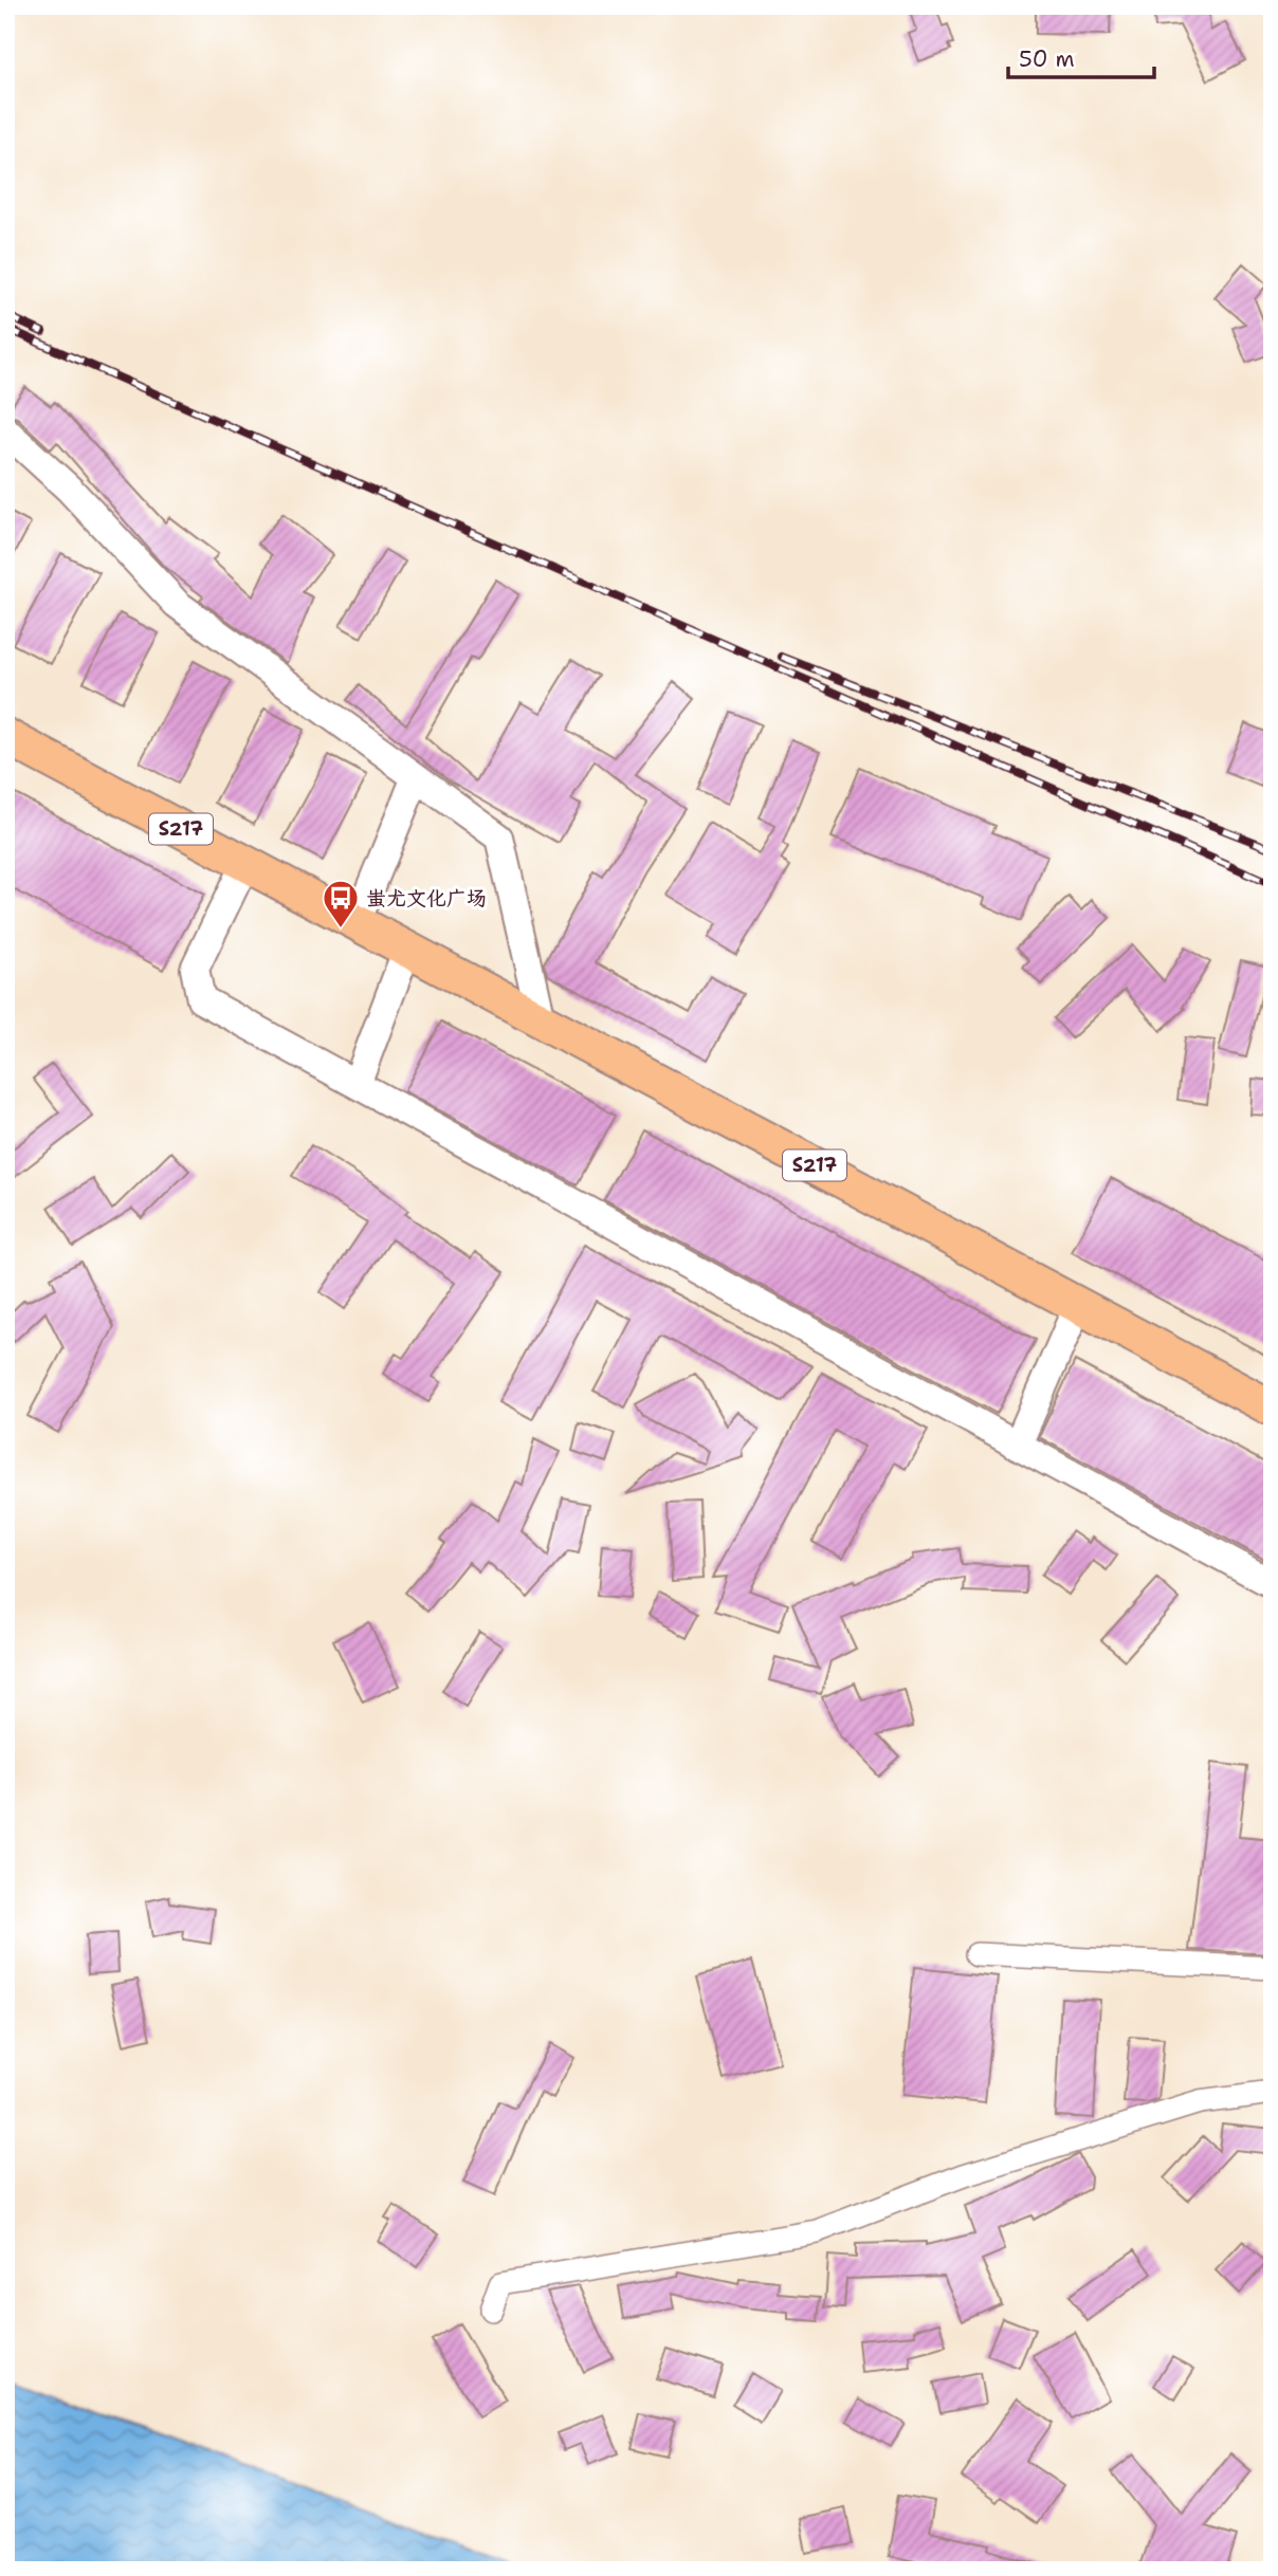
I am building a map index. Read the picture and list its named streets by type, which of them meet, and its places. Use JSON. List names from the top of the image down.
{
  "streets": {
    "main road": ["S217"]
  },
  "places": {
    "bus stop": ["蚩尤文化广场"]
  },
  "scale_bar": "50 m"
}
